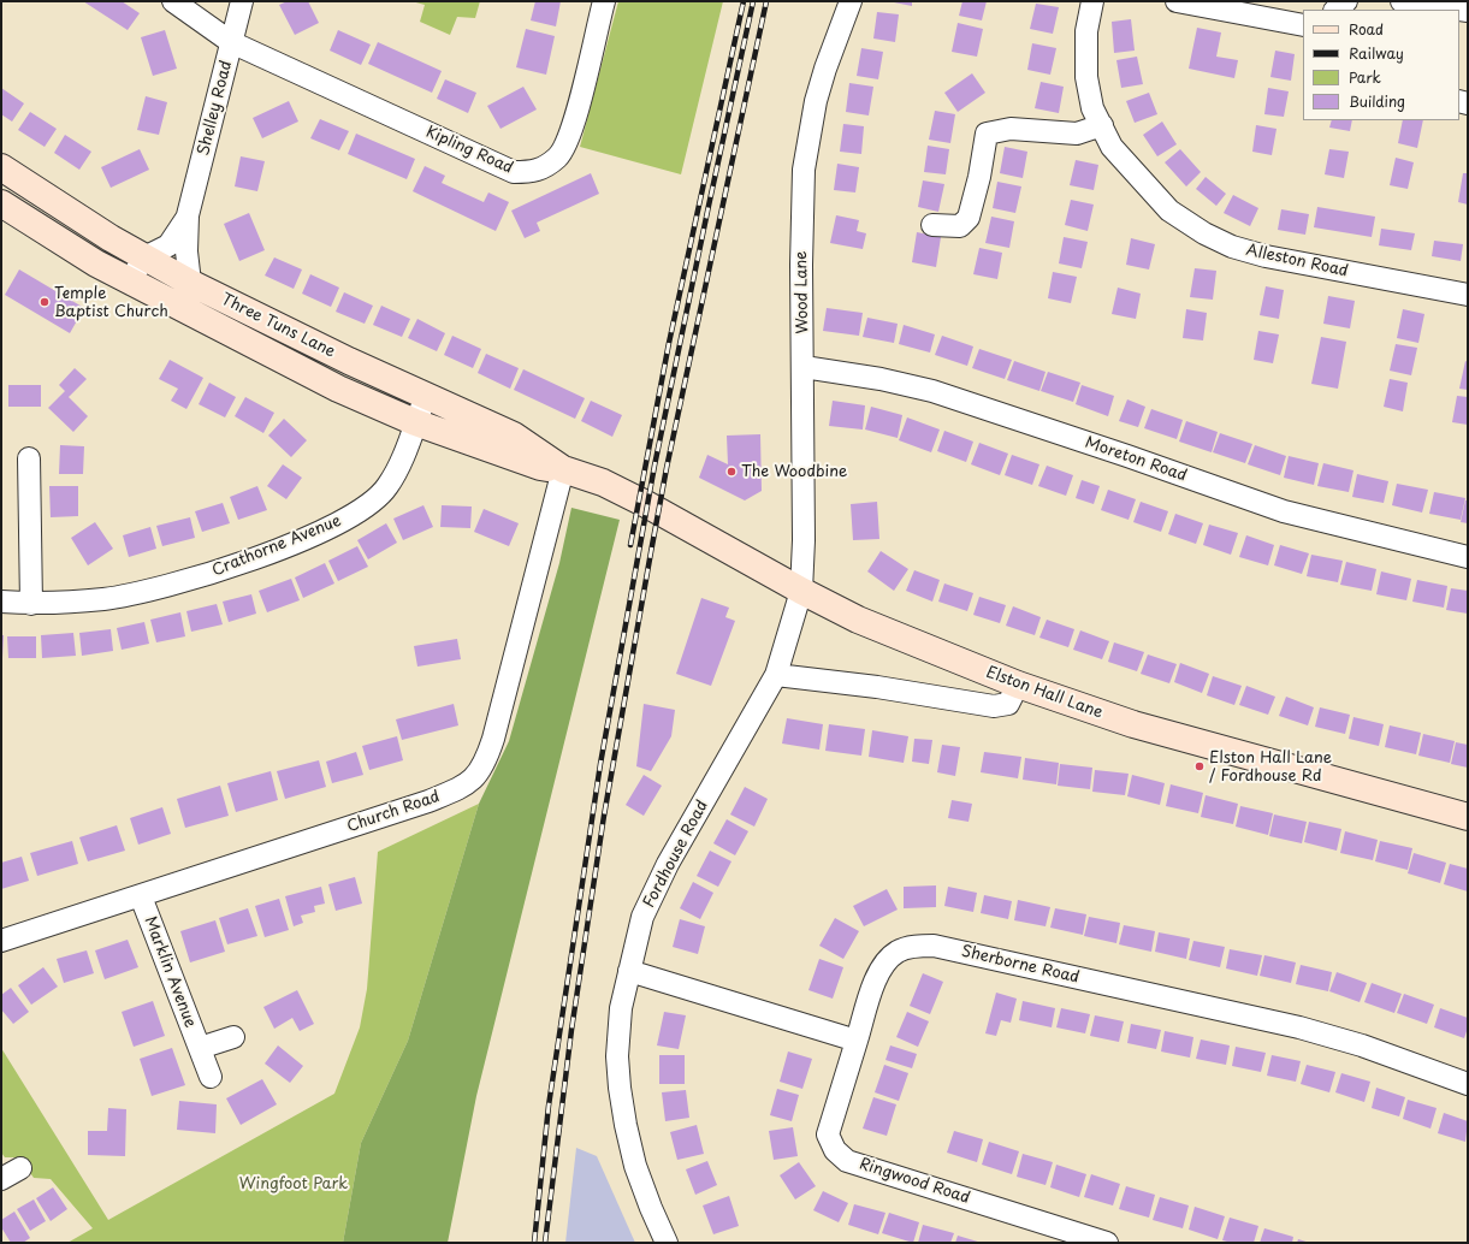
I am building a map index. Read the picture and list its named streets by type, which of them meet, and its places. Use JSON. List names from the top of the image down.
{
  "streets": {
    "street": [
      "Shelley Road",
      "Kipling Road",
      "Alleston Road",
      "Wood Lane",
      "Three Tuns Lane",
      "Moreton Road",
      "Crathorne Avenue",
      "Elston Hall Lane",
      "Church Road",
      "Fordhouse Road",
      "Sherborne Road",
      "Marklin Avenue",
      "Ringwood Road"
    ]
  },
  "crossings": [
    ["Shelley Road", "Kipling Road"],
    ["Shelley Road", "Three Tuns Lane"],
    ["Wood Lane", "Moreton Road"],
    ["Wood Lane", "Elston Hall Lane"],
    ["Wood Lane", "Fordhouse Road"],
    ["Three Tuns Lane", "Crathorne Avenue"],
    ["Three Tuns Lane", "Elston Hall Lane"],
    ["Three Tuns Lane", "Church Road"],
    ["Elston Hall Lane", "Fordhouse Road"],
    ["Church Road", "Marklin Avenue"],
    ["Sherborne Road", "Ringwood Road"]
  ],
  "parks": ["Wingfoot Park"],
  "places": ["Temple Baptist Church", "The Woodbine", "Elston Hall Lane / Fordhouse Rd"],
  "legend": [
    "Road",
    "Railway",
    "Park",
    "Building"
  ]
}
